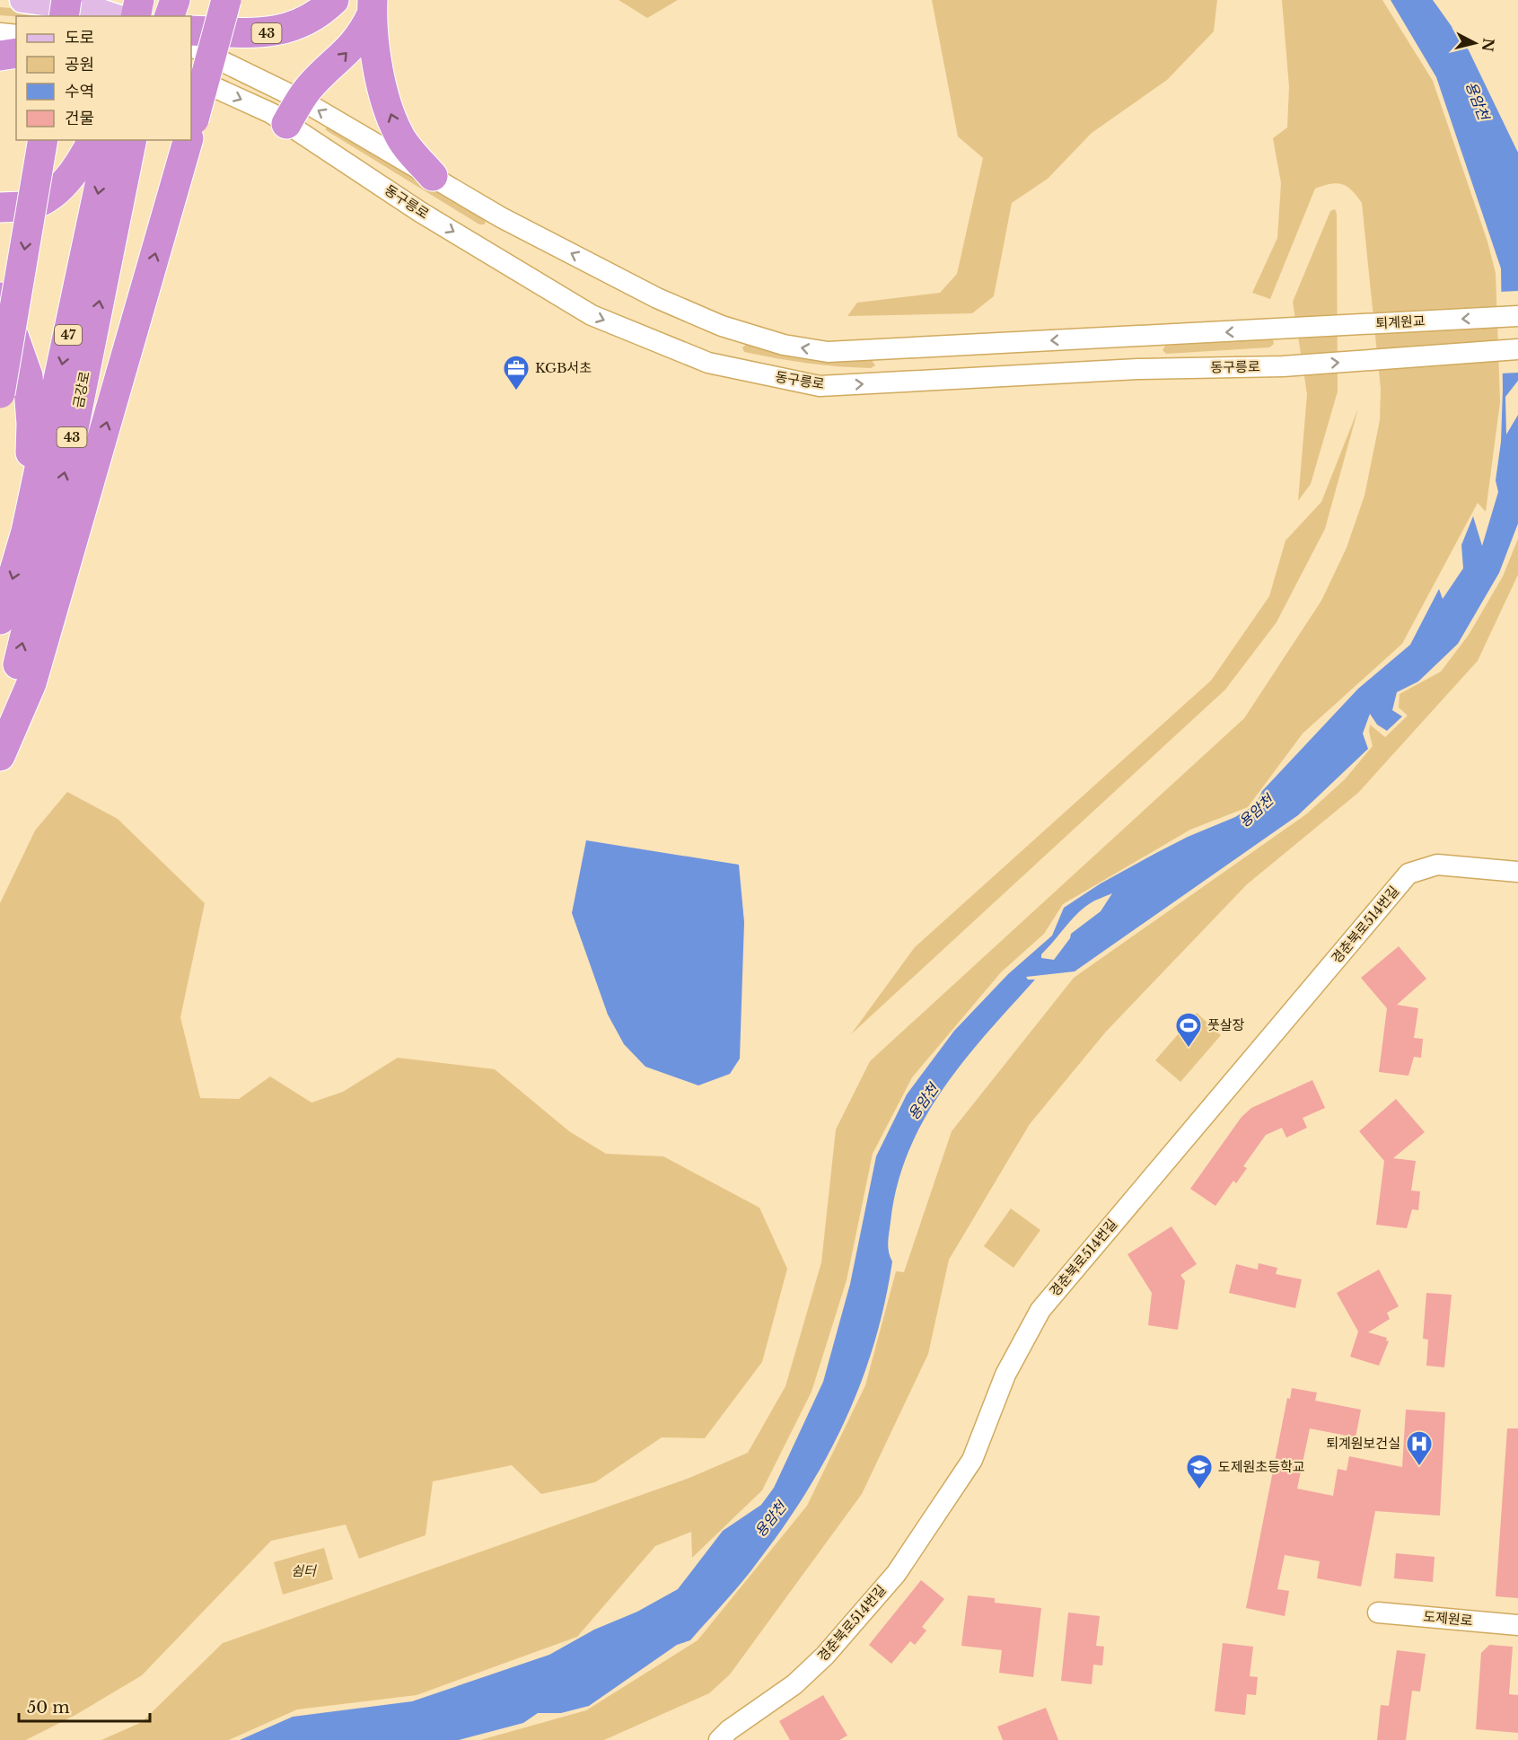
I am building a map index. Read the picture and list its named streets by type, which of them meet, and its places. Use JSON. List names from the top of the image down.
{
  "streets": {
    "highway": ["43", "47", "금강로"],
    "street": [
      "동구릉로",
      "퇴계원교",
      "경춘북로514번길",
      "도제원로"
    ]
  },
  "crossings": [
    ["동구릉로", "퇴계원교"]
  ],
  "one_way": ["퇴계원교"],
  "water": ["용암천"],
  "parks": ["쉼터"],
  "places": {
    "office": ["KGB서초"],
    "sports": ["풋살장"],
    "hospital": ["퇴계원보건실"],
    "school or university": ["도제원초등학교"]
  },
  "legend": [
    "도로",
    "공원",
    "수역",
    "건물"
  ],
  "scale_bar": "50 m",
  "north": "right"
}
